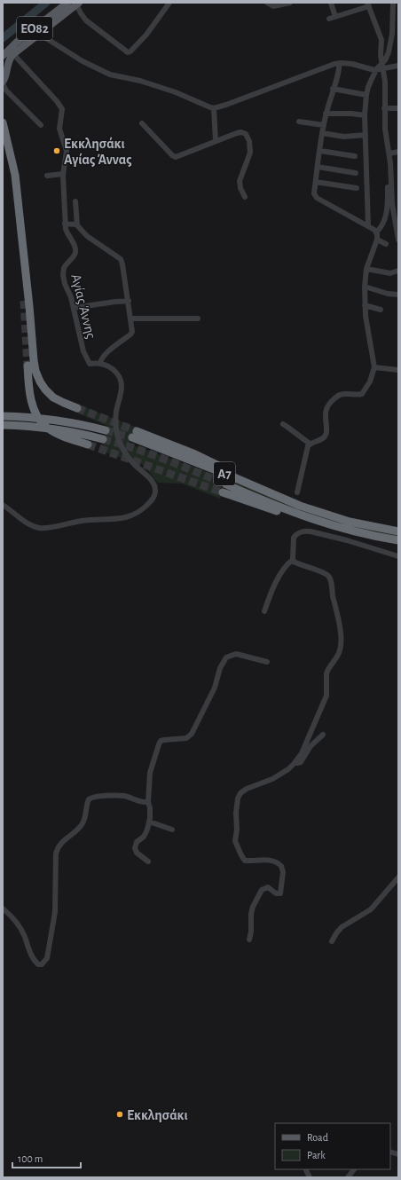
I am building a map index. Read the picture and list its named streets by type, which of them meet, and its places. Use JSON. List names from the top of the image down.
{
  "streets": {
    "highway": ["Α7"],
    "main road": ["ΕΟ82"],
    "street": ["Αγίας Άννης"]
  },
  "crossings": [
    ["ΕΟ82", "Αγίας Άννης"]
  ],
  "places": ["Εκκλησάκι Αγίας Άννας", "Εκκλησάκι"],
  "legend": ["Road", "Park"],
  "scale_bar": "100 m"
}
